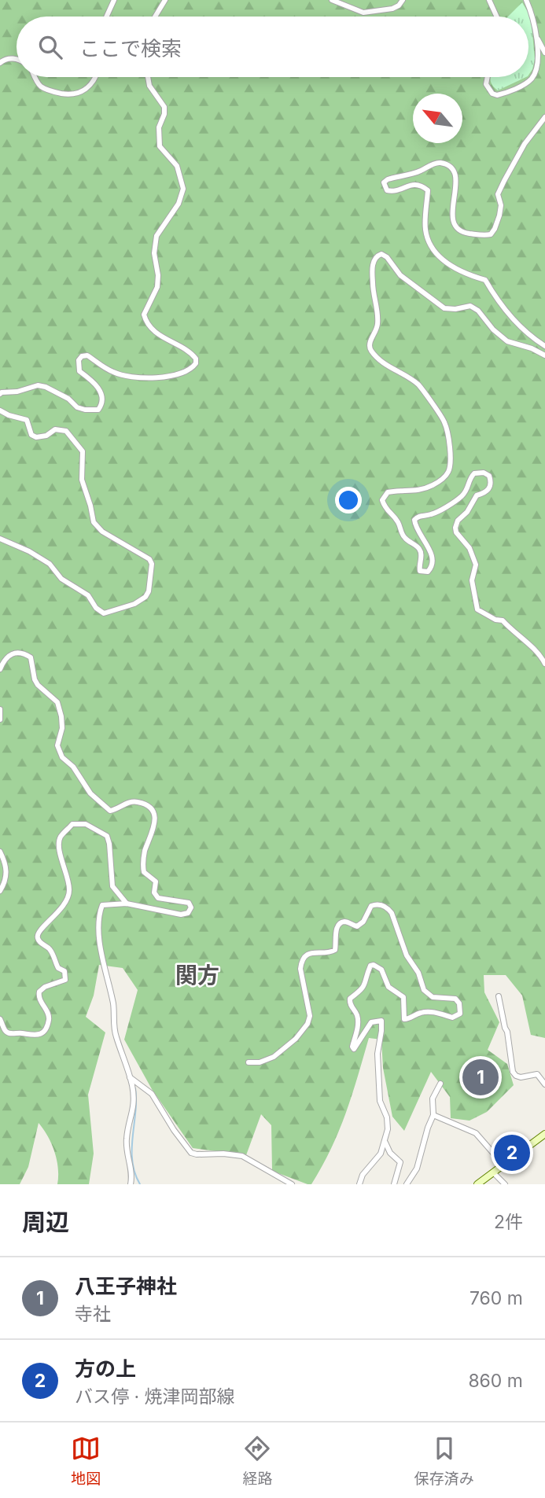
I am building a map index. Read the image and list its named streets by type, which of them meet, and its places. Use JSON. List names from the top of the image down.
{
  "districts": ["関方"],
  "north": "top left",
  "page": {
    "search": "ここで検索",
    "pins": ["1", "2"],
    "heading": ["周辺", "2件"],
    "list": [
      {
        "mark": "1",
        "name": "八王子神社",
        "note": "寺社",
        "value": "760 m"
      },
      {
        "mark": "2",
        "name": "方の上",
        "note": "バス停 · 焼津岡部線",
        "value": "860 m"
      }
    ],
    "nav": ["地図", "経路", "保存済み"]
  }
}
